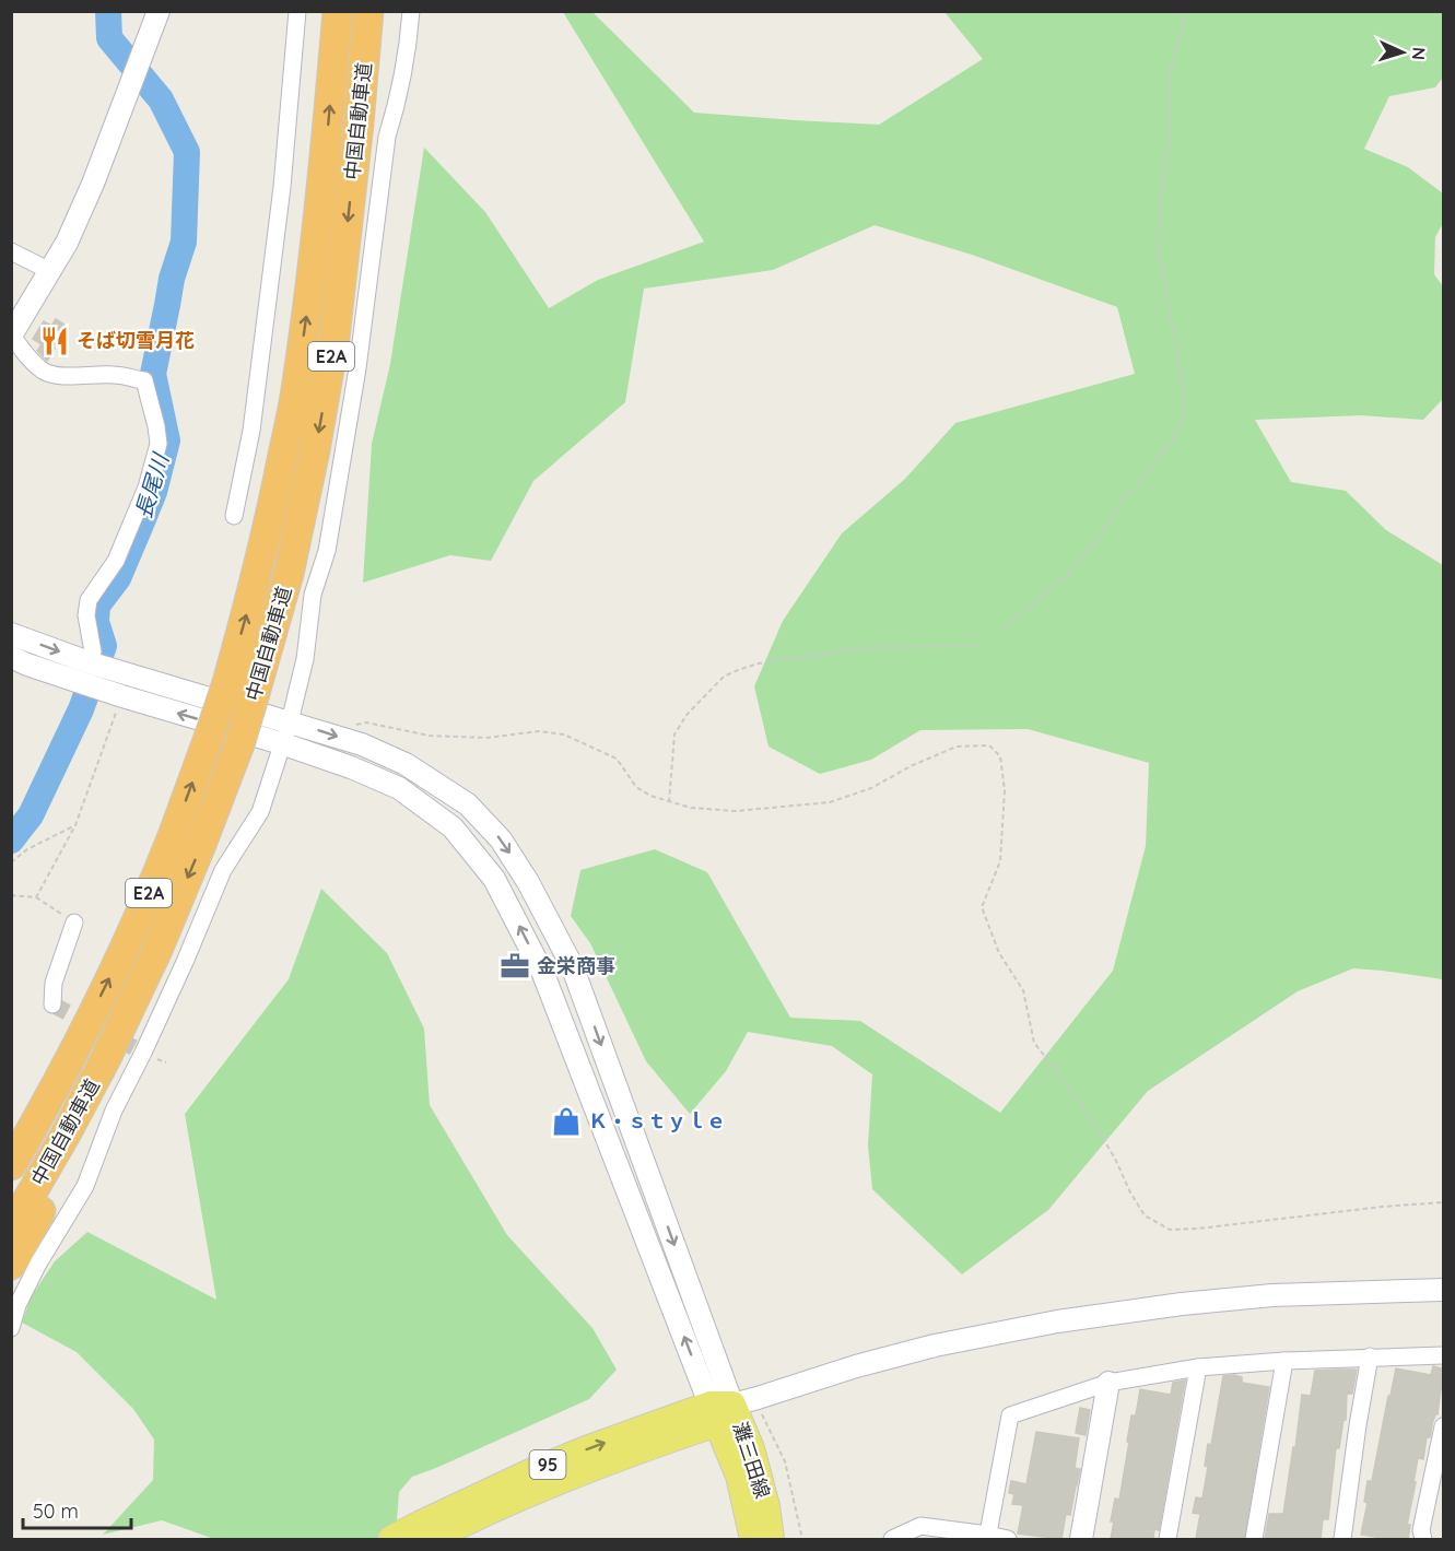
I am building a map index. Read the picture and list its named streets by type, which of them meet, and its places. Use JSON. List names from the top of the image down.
{
  "streets": {
    "highway": ["中国自動車道", "E2A"],
    "main road": ["灘三田線", "95"]
  },
  "crossings": [
    ["灘三田線", "95"]
  ],
  "water": ["長尾川"],
  "places": {
    "restaurant": ["そば切雪月花"],
    "office": ["金栄商事"],
    "shop": ["Ｋ・ｓｔｙｌｅ"]
  },
  "scale_bar": "50 m",
  "north": "right"
}
